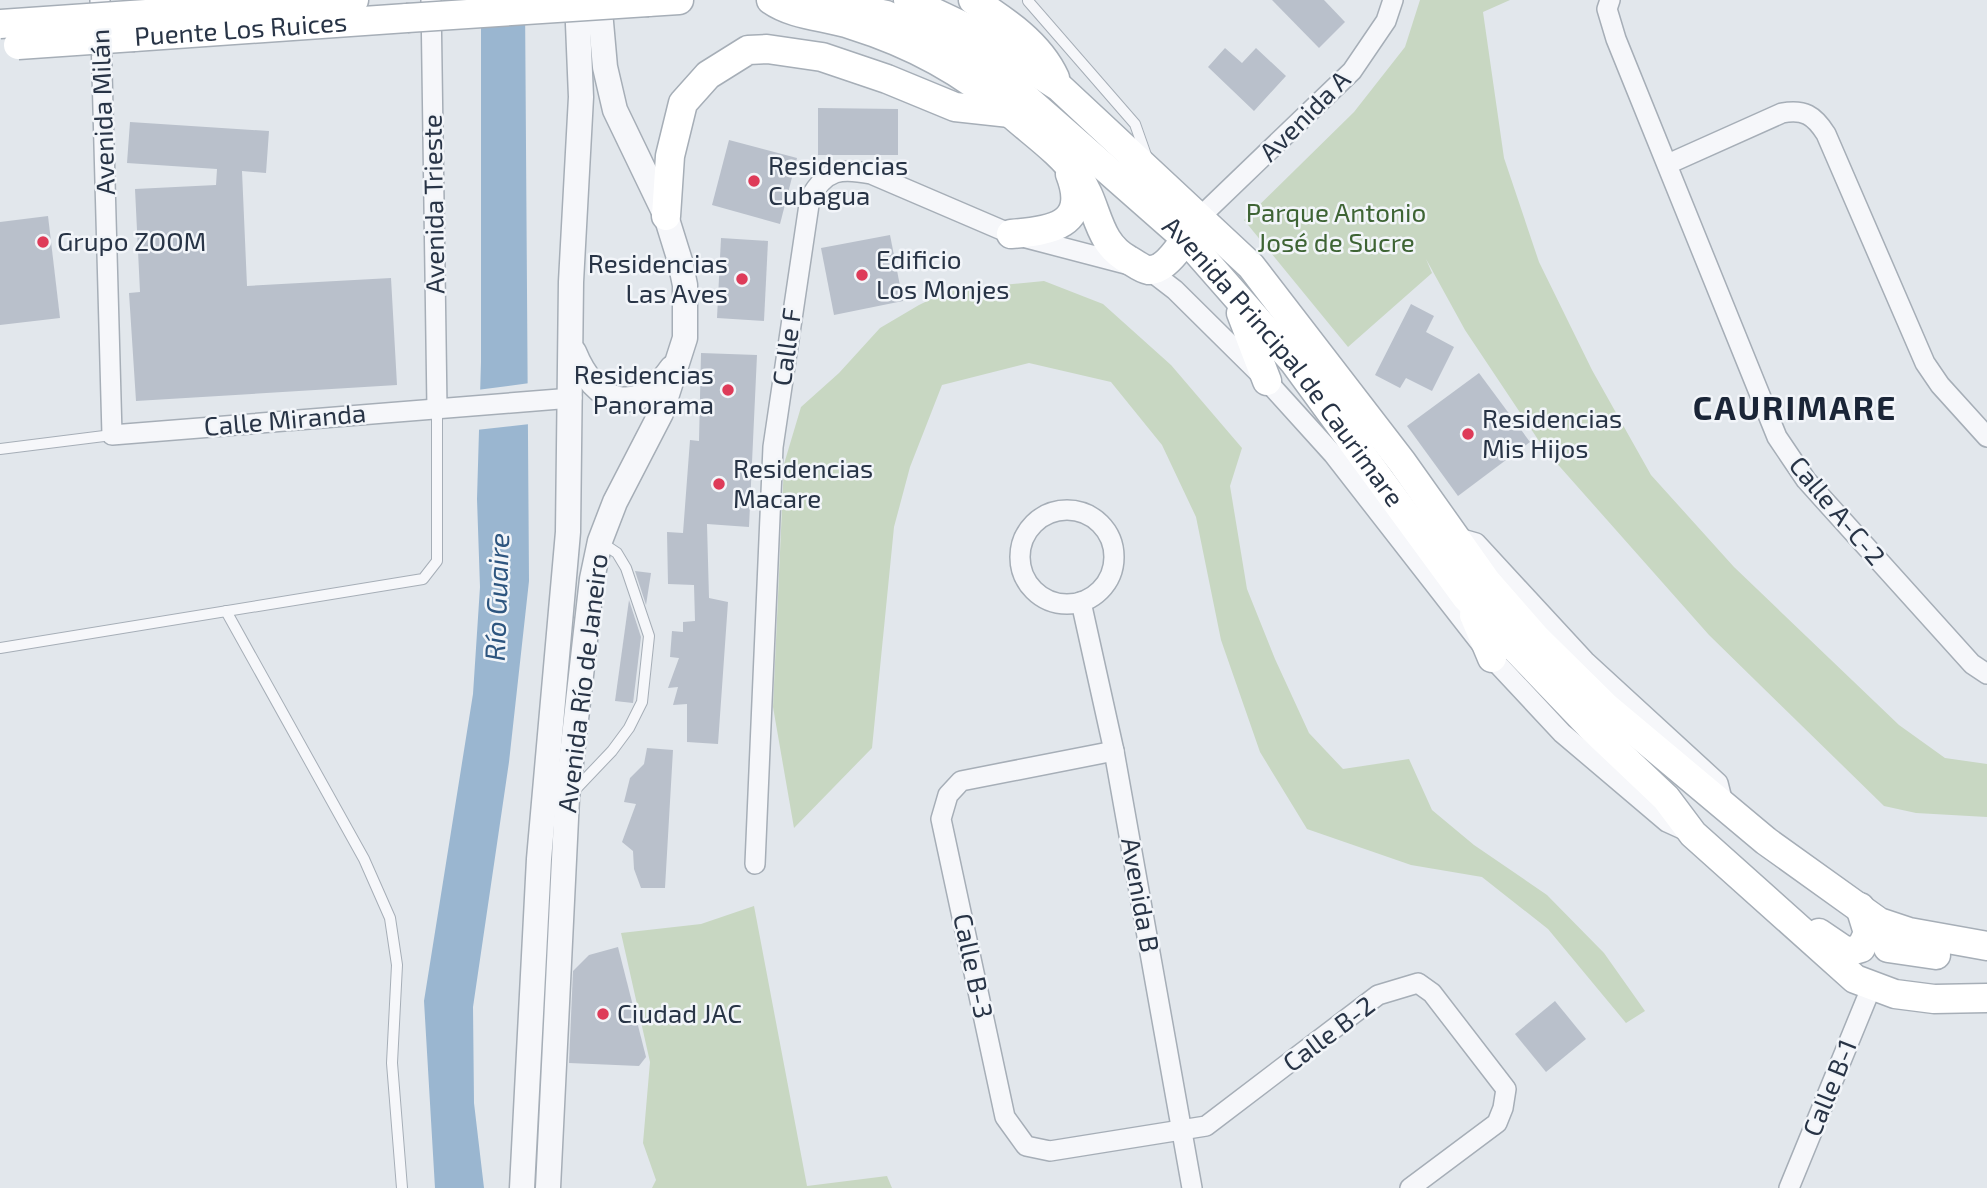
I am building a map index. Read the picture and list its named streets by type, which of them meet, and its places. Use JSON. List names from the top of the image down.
{
  "streets": {
    "main road": ["Puente Los Ruices", "Avenida Principal de Caurimare"],
    "street": [
      "Avenida Milán",
      "Avenida A",
      "Avenida Trieste",
      "Calle F",
      "Calle Miranda",
      "Calle A-C-2",
      "Avenida Río de Janeiro",
      "Avenida B",
      "Calle B-3",
      "Calle B-2",
      "Calle B-1"
    ]
  },
  "crossings": [
    ["Avenida Milán", "Calle Miranda"],
    ["Avenida A", "Avenida Principal de Caurimare"],
    ["Avenida Trieste", "Calle Miranda"],
    ["Calle F", "Avenida Principal de Caurimare"],
    ["Avenida Principal de Caurimare", "Calle B-1"],
    ["Calle Miranda", "Avenida Río de Janeiro"],
    ["Avenida B", "Calle B-3"],
    ["Avenida B", "Calle B-2"],
    ["Calle B-3", "Calle B-2"]
  ],
  "districts": ["CAURIMARE"],
  "water": ["Río Guaire"],
  "parks": ["Parque Antonio José de Sucre"],
  "places": [
    "Residencias Cubagua",
    "Grupo ZOOM",
    "Edificio Los Monjes",
    "Residencias Las Aves",
    "Residencias Panorama",
    "Residencias Mis Hijos",
    "Residencias Macare",
    "Ciudad JAC"
  ]
}
